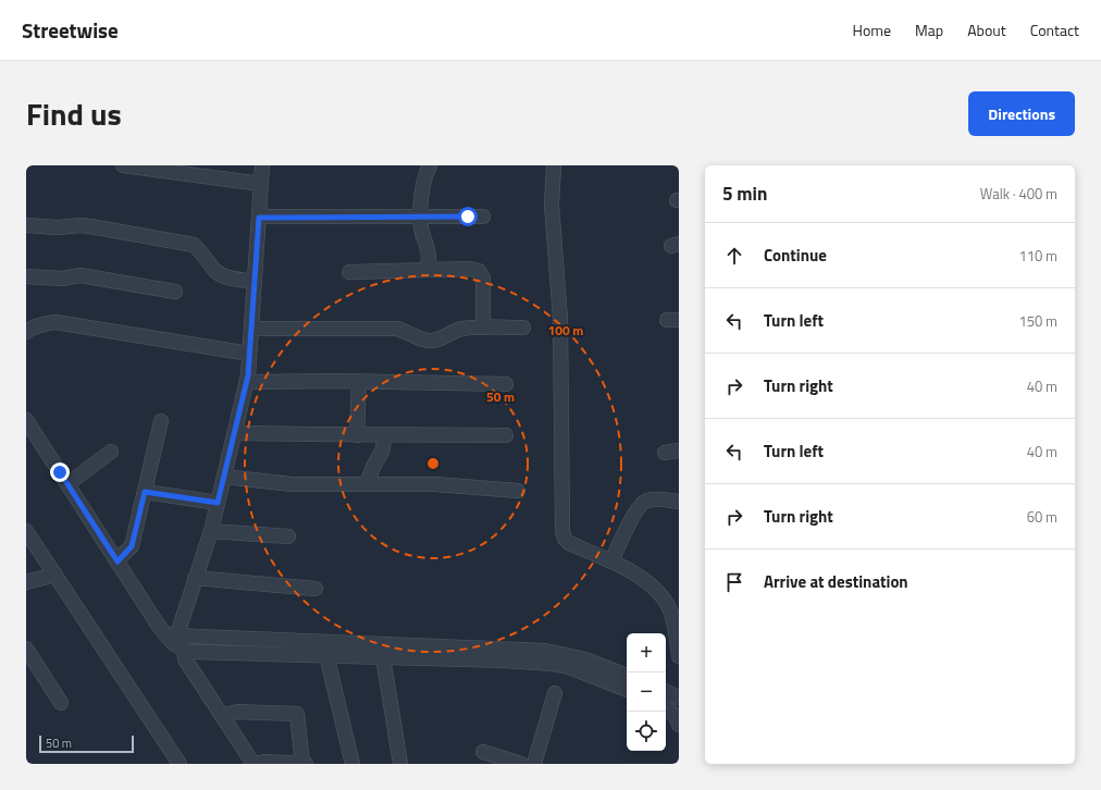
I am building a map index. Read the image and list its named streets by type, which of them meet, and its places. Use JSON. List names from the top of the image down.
{
  "scale_bar": "50 m",
  "page": {
    "header": "Streetwise",
    "nav": [
      "Home",
      "Map",
      "About",
      "Contact"
    ],
    "title": "Find us",
    "buttons": "Directions",
    "heading": ["5 min", "Walk · 400 m"],
    "list": [
      ["Continue", "110 m"],
      ["Turn left", "150 m"],
      ["Turn right", "40 m"],
      ["Turn left", "40 m"],
      ["Turn right", "60 m"],
      "Arrive at destination"
    ],
    "map_buttons": ["+", "−"],
    "scale": "50 m"
  },
  "rings": ["100 m", "50 m"]
}
